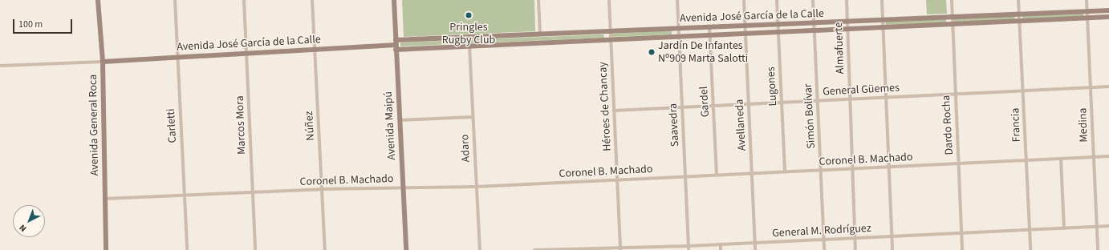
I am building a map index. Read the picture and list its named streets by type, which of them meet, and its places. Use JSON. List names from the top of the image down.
{
  "streets": {
    "main road": ["Avenida José García de la Calle", "Avenida General Roca", "Avenida Maipú"],
    "street": [
      "Almafuerte",
      "Lugones",
      "General Güemes",
      "Gardel",
      "Héroes de Chancay",
      "Simón Bolívar",
      "Marcos Mora",
      "Saavedra",
      "Avellaneda",
      "Dardo Rocha",
      "Francia",
      "Medina",
      "Carletti",
      "Núñez",
      "Adaro",
      "Coronel B. Machado",
      "General M. Rodríguez"
    ]
  },
  "crossings": [
    ["Avenida José García de la Calle", "Almafuerte"],
    ["Avenida José García de la Calle", "Lugones"],
    ["Avenida José García de la Calle", "Gardel"],
    ["Avenida José García de la Calle", "Héroes de Chancay"],
    ["Avenida José García de la Calle", "Simón Bolívar"],
    ["Avenida José García de la Calle", "Avenida General Roca"],
    ["Avenida José García de la Calle", "Marcos Mora"],
    ["Avenida José García de la Calle", "Saavedra"],
    ["Avenida José García de la Calle", "Avellaneda"],
    ["Avenida José García de la Calle", "Dardo Rocha"],
    ["Avenida José García de la Calle", "Francia"],
    ["Avenida José García de la Calle", "Medina"],
    ["Avenida José García de la Calle", "Carletti"],
    ["Avenida José García de la Calle", "Núñez"],
    ["Avenida José García de la Calle", "Avenida Maipú"],
    ["Avenida José García de la Calle", "Adaro"],
    ["Almafuerte", "General Güemes"],
    ["Almafuerte", "Coronel B. Machado"],
    ["Almafuerte", "General M. Rodríguez"],
    ["Lugones", "General Güemes"],
    ["Lugones", "Coronel B. Machado"],
    ["General Güemes", "Gardel"],
    ["General Güemes", "Héroes de Chancay"],
    ["General Güemes", "Simón Bolívar"],
    ["General Güemes", "Saavedra"],
    ["General Güemes", "Avellaneda"],
    ["General Güemes", "Dardo Rocha"],
    ["General Güemes", "Francia"],
    ["General Güemes", "Medina"],
    ["Gardel", "Coronel B. Machado"],
    ["Héroes de Chancay", "Coronel B. Machado"],
    ["Héroes de Chancay", "General M. Rodríguez"],
    ["Simón Bolívar", "Coronel B. Machado"],
    ["Simón Bolívar", "General M. Rodríguez"],
    ["Avenida General Roca", "Coronel B. Machado"],
    ["Marcos Mora", "Coronel B. Machado"],
    ["Saavedra", "Coronel B. Machado"],
    ["Saavedra", "General M. Rodríguez"],
    ["Avellaneda", "Coronel B. Machado"],
    ["Avellaneda", "General M. Rodríguez"],
    ["Dardo Rocha", "Coronel B. Machado"],
    ["Dardo Rocha", "General M. Rodríguez"],
    ["Francia", "Coronel B. Machado"],
    ["Francia", "General M. Rodríguez"],
    ["Medina", "Coronel B. Machado"],
    ["Medina", "General M. Rodríguez"],
    ["Carletti", "Coronel B. Machado"],
    ["Núñez", "Coronel B. Machado"],
    ["Avenida Maipú", "Coronel B. Machado"],
    ["Adaro", "Coronel B. Machado"]
  ],
  "places": ["Pringles Rugby Club", "Jardín De Infantes Nº909 Marta Salotti"],
  "scale_bar": "100 m",
  "north": "bottom left"
}
